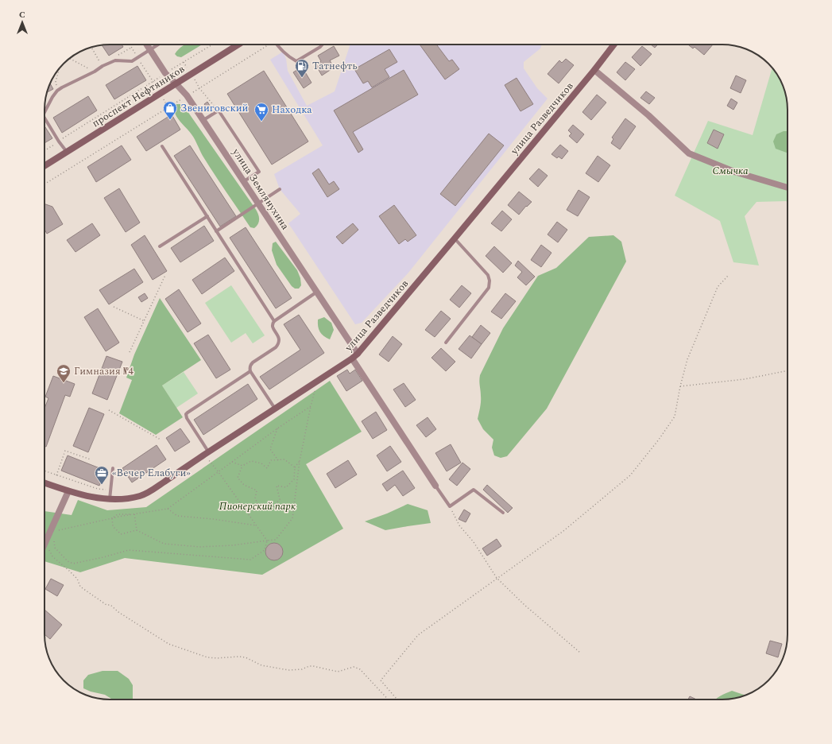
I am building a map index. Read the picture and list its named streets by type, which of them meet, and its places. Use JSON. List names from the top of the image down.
{
  "streets": {
    "street": ["проспект Нефтяников", "улица Разведчиков", "улица Землянухина"]
  },
  "crossings": [
    ["проспект Нефтяников", "улица Землянухина"],
    ["улица Разведчиков", "улица Землянухина"]
  ],
  "parks": ["Смычка", "Пионерский парк"],
  "places": {
    "fuel station": ["Татнефть"],
    "shop": ["Звениговский"],
    "supermarket": ["Находка"],
    "school or university": ["Гимназия №4"],
    "office": ["«Вечер Елабуги»"]
  },
  "north": "top"
}
